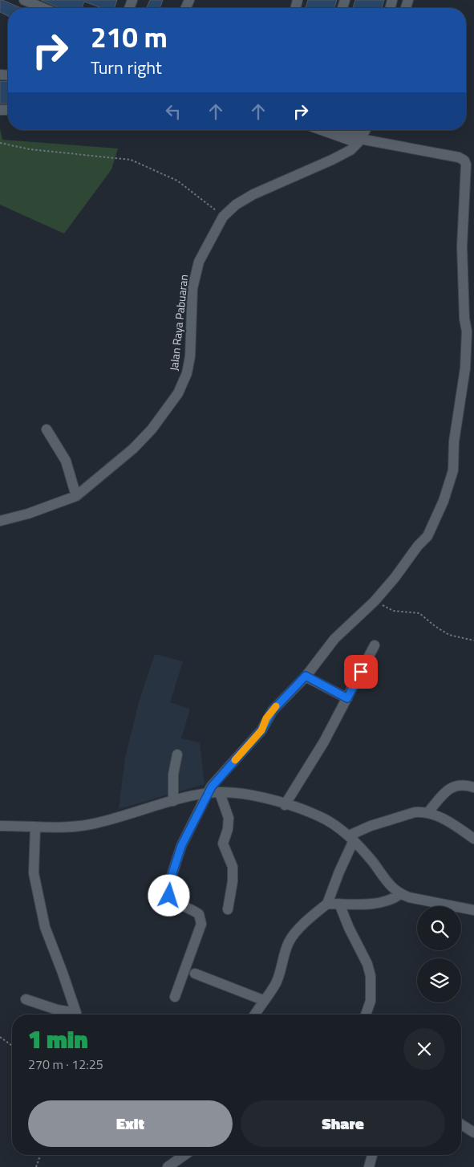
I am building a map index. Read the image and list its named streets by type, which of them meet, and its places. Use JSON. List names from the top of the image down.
{
  "streets": {
    "street": ["Jalan Raya Pabuaran"]
  },
  "page": {
    "turn": ["210 m", "Turn right"],
    "heading": ["1 min", "270 m · 12:25"],
    "buttons": ["Exit", "Share"]
  }
}
